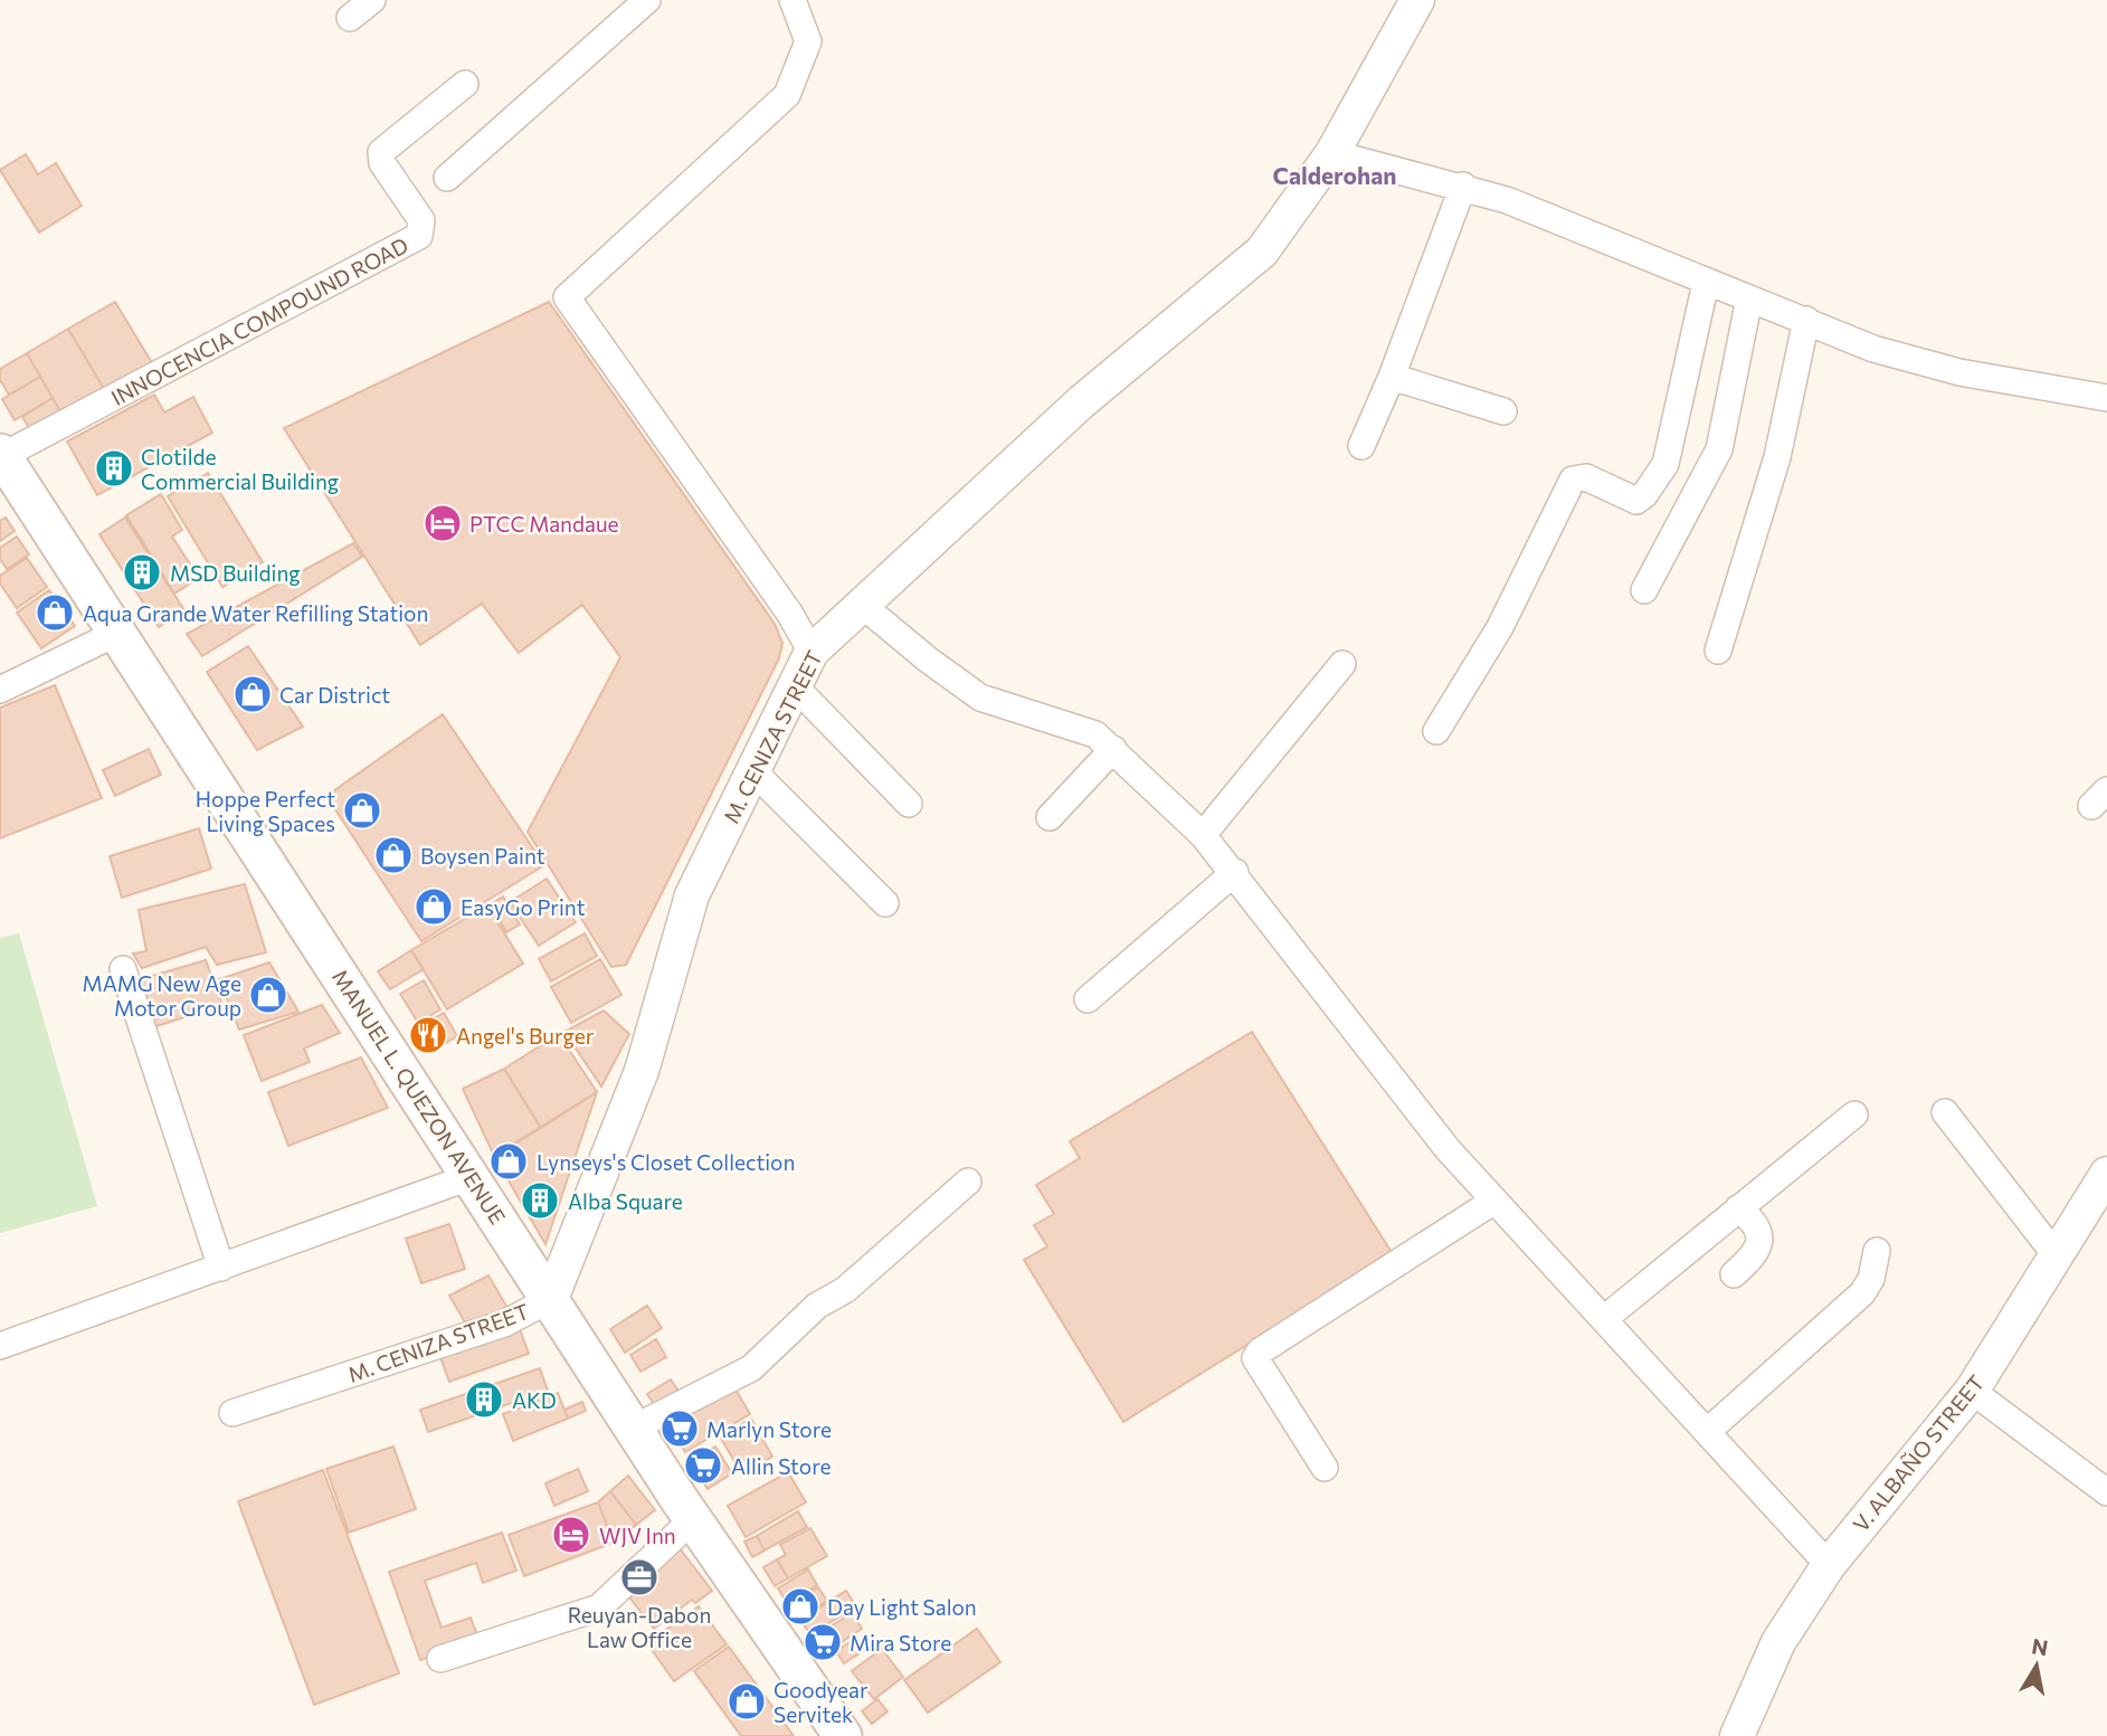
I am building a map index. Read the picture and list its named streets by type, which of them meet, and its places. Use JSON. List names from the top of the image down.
{
  "streets": {
    "main road": ["MANUEL L. QUEZON AVENUE"],
    "street": ["INNOCENCIA COMPOUND ROAD", "M. CENIZA STREET", "V. ALBAÑO STREET"]
  },
  "crossings": [
    ["INNOCENCIA COMPOUND ROAD", "MANUEL L. QUEZON AVENUE"],
    ["M. CENIZA STREET", "MANUEL L. QUEZON AVENUE"]
  ],
  "districts": ["Calderohan"],
  "places": {
    "building": [
      "Clotilde Commercial Building",
      "MSD Building",
      "Alba Square",
      "AKD"
    ],
    "hotel": ["PTCC Mandaue", "WJV Inn"],
    "shop": [
      "Aqua Grande Water Refilling Station",
      "Car District",
      "Hoppe Perfect Living Spaces",
      "Boysen Paint",
      "EasyGo Print",
      "MAMG New Age Motor Group",
      "Lynseys's Closet Collection",
      "Day Light Salon",
      "Goodyear Servitek"
    ],
    "restaurant": ["Angel's Burger"],
    "supermarket": ["Marlyn Store", "Allin Store", "Mira Store"],
    "office": ["Reuyan-Dabon Law Office"]
  },
  "north": "top"
}
